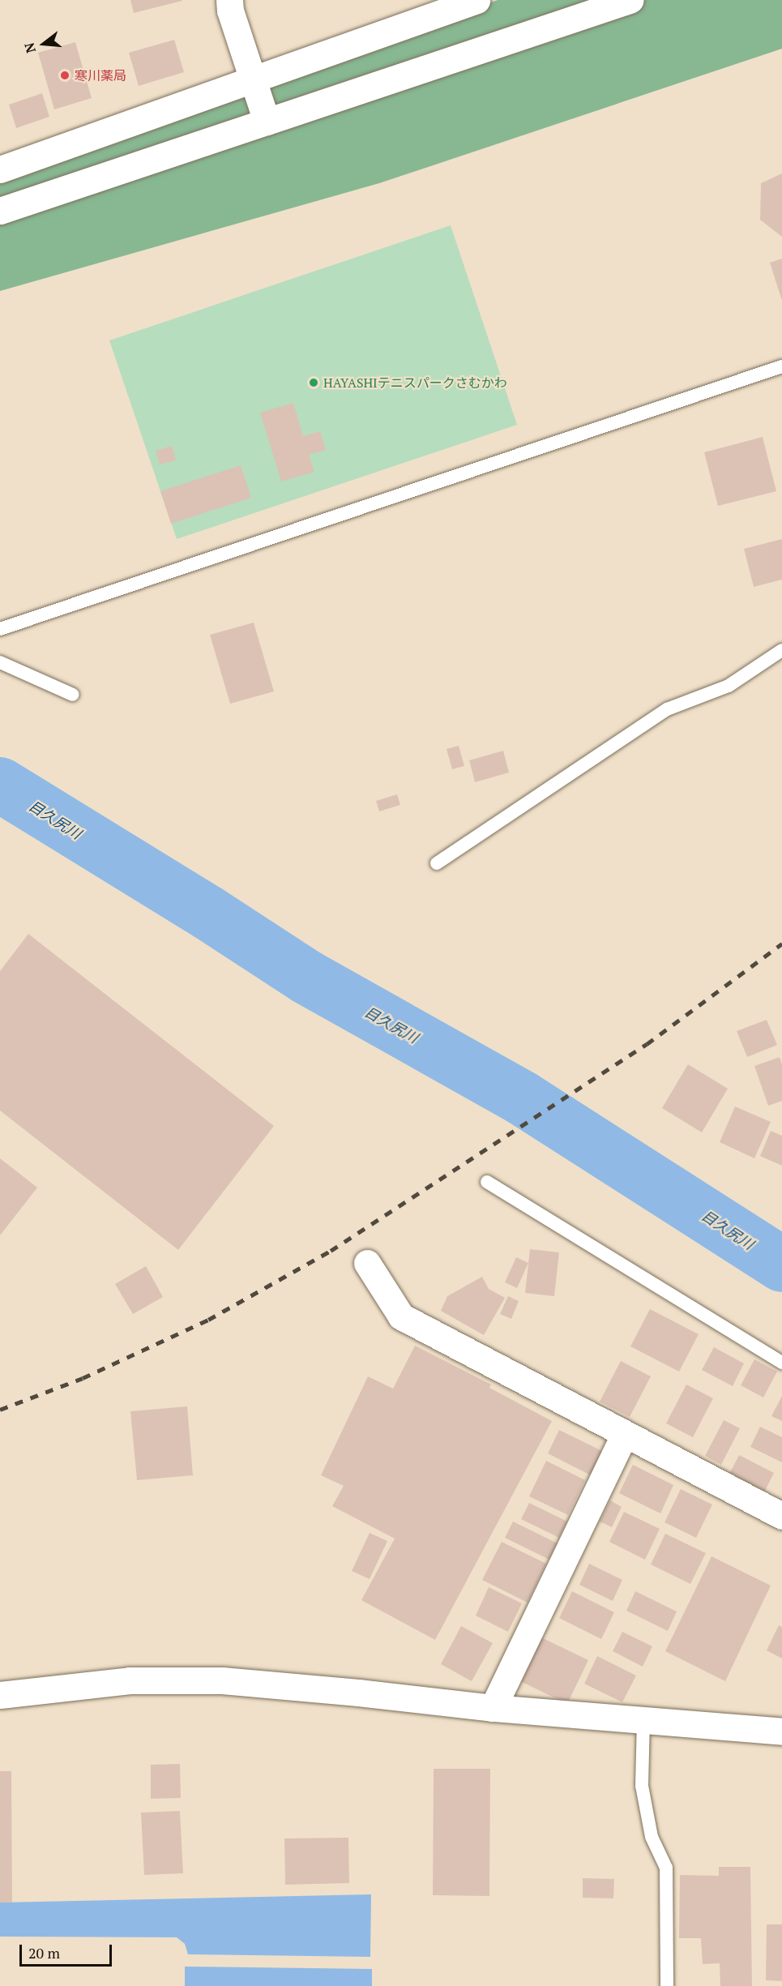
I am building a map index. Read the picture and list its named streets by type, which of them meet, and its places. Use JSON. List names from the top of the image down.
{
  "water": ["目久尻川"],
  "places": ["寒川薬局", "HAYASHIテニスパークさむかわ"],
  "scale_bar": "20 m",
  "north": "left"
}
